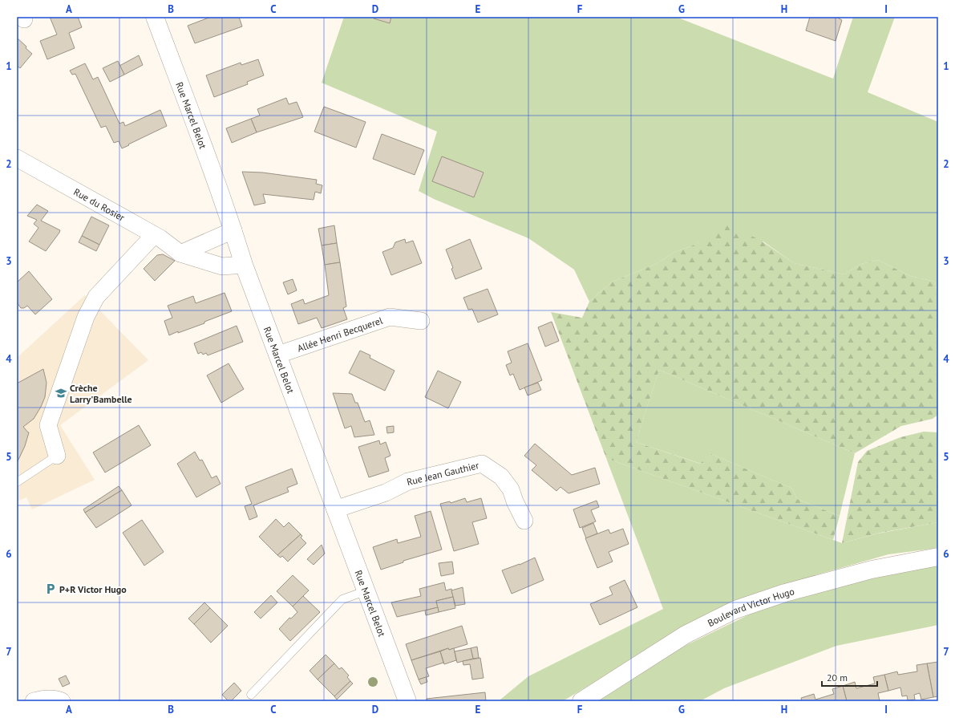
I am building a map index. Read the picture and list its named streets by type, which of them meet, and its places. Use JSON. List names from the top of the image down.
{
  "streets": {
    "main road": ["Rue Marcel Belot", "Boulevard Victor Hugo"],
    "street": ["Rue du Rosier", "Allée Henri Becquerel", "Rue Jean Gauthier"]
  },
  "crossings": [
    ["Rue Marcel Belot", "Rue du Rosier"],
    ["Rue Marcel Belot", "Allée Henri Becquerel"],
    ["Rue Marcel Belot", "Rue Jean Gauthier"]
  ],
  "places": {
    "school or university": ["Crèche Larry'Bambelle"],
    "parking": ["P+R Victor Hugo"]
  },
  "scale_bar": "20 m",
  "grid": {
    "columns": [
      "A",
      "B",
      "C",
      "D",
      "E",
      "F",
      "G",
      "H",
      "I"
    ],
    "rows": [
      "1",
      "2",
      "3",
      "4",
      "5",
      "6",
      "7"
    ]
  }
}
